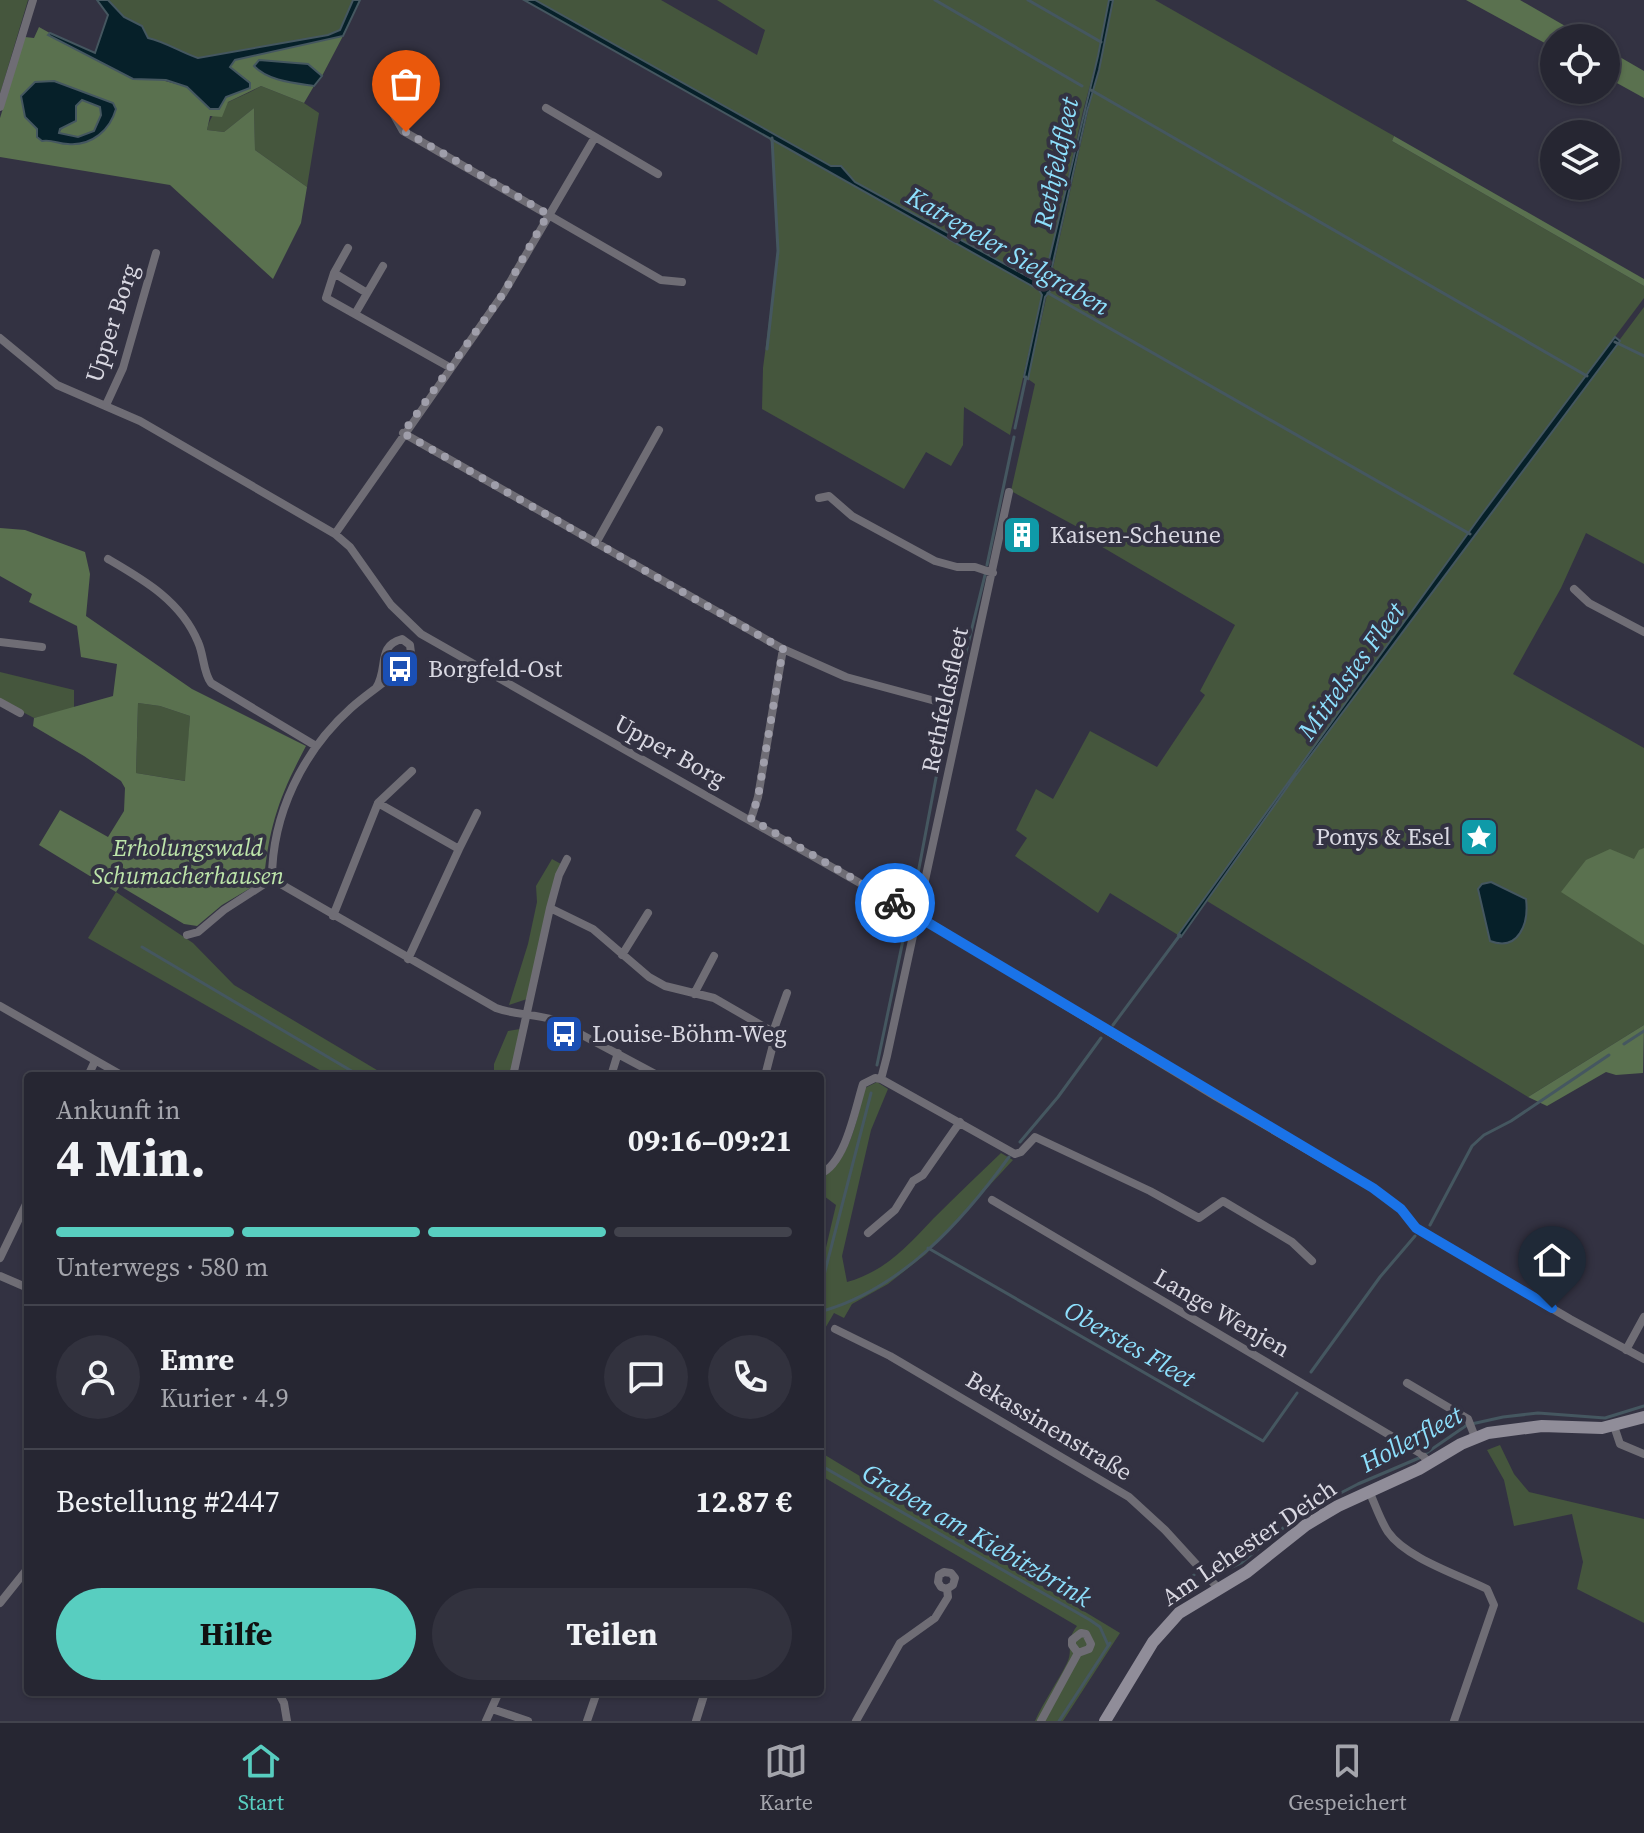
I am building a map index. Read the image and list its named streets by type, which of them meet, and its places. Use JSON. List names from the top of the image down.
{
  "streets": {
    "street": [
      "Upper Borg",
      "Rethfeldsfleet",
      "Lange Wenjen",
      "Bekassinenstraße",
      "Am Lehester Deich"
    ]
  },
  "crossings": [
    ["Upper Borg", "Rethfeldsfleet"],
    ["Lange Wenjen", "Am Lehester Deich"],
    ["Bekassinenstraße", "Am Lehester Deich"]
  ],
  "water": [
    "Rethfeldfleet",
    "Katrepeler Sielgraben",
    "Mittelstes Fleet",
    "Oberstes Fleet",
    "Hollerfleet",
    "Graben am Kiebitzbrink"
  ],
  "parks": ["Erholungswald Schumacherhausen"],
  "places": {
    "building": ["Kaisen-Scheune"],
    "bus stop": ["Borgfeld-Ost", "Louise-Böhm-Weg"],
    "place": ["Ponys & Esel"]
  },
  "page": {
    "heading": ["4 Min.", "Ankunft in", "09:16–09:21"],
    "panel": [
      "Emre",
      "Kurier · 4.9",
      "Bestellung #2447",
      "12.87 €"
    ],
    "bar": "Unterwegs · 580 m",
    "buttons": ["Hilfe", "Teilen"],
    "tabs": ["Start", "Karte", "Gespeichert"]
  }
}
